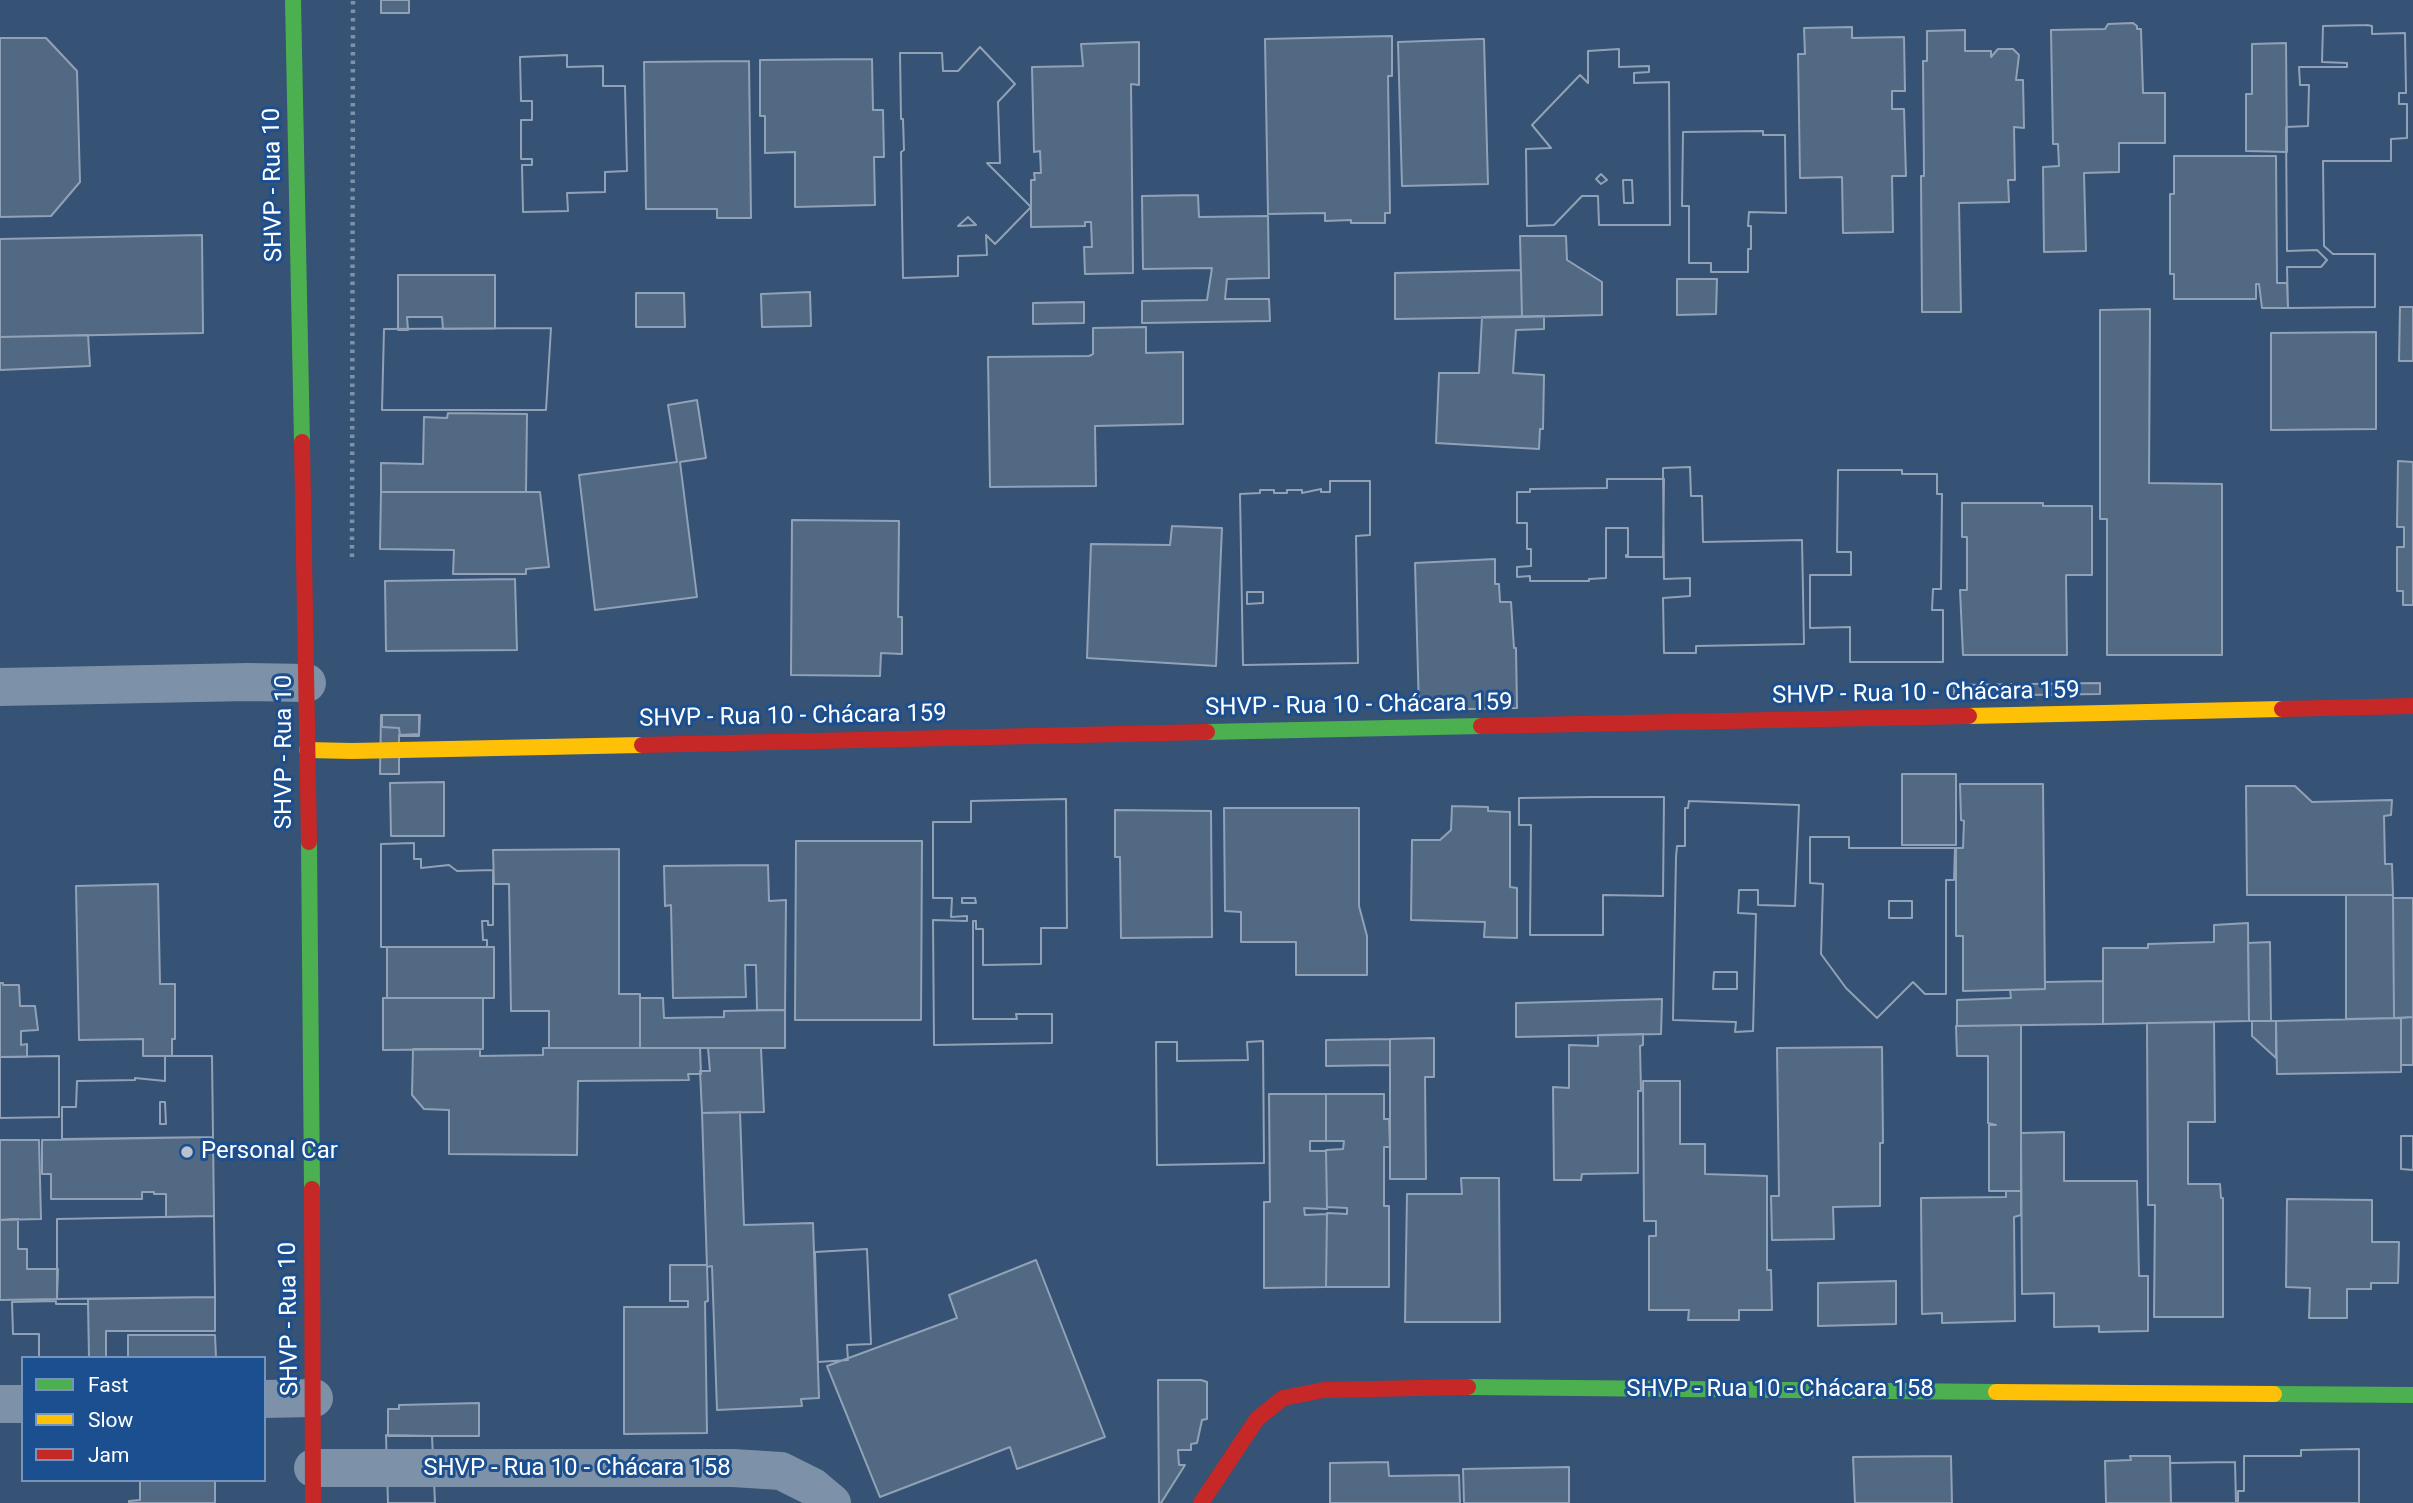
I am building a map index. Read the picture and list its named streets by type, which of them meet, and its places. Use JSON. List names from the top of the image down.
{
  "streets": {
    "street": ["SHVP - Rua 10", "SHVP - Rua 10 - Chácara 159", "SHVP - Rua 10 - Chácara 158"]
  },
  "crossings": [
    ["SHVP - Rua 10", "SHVP - Rua 10 - Chácara 159"],
    ["SHVP - Rua 10", "SHVP - Rua 10 - Chácara 158"]
  ],
  "places": ["Personal Car"],
  "legend": ["Fast", "Slow", "Jam"]
}
